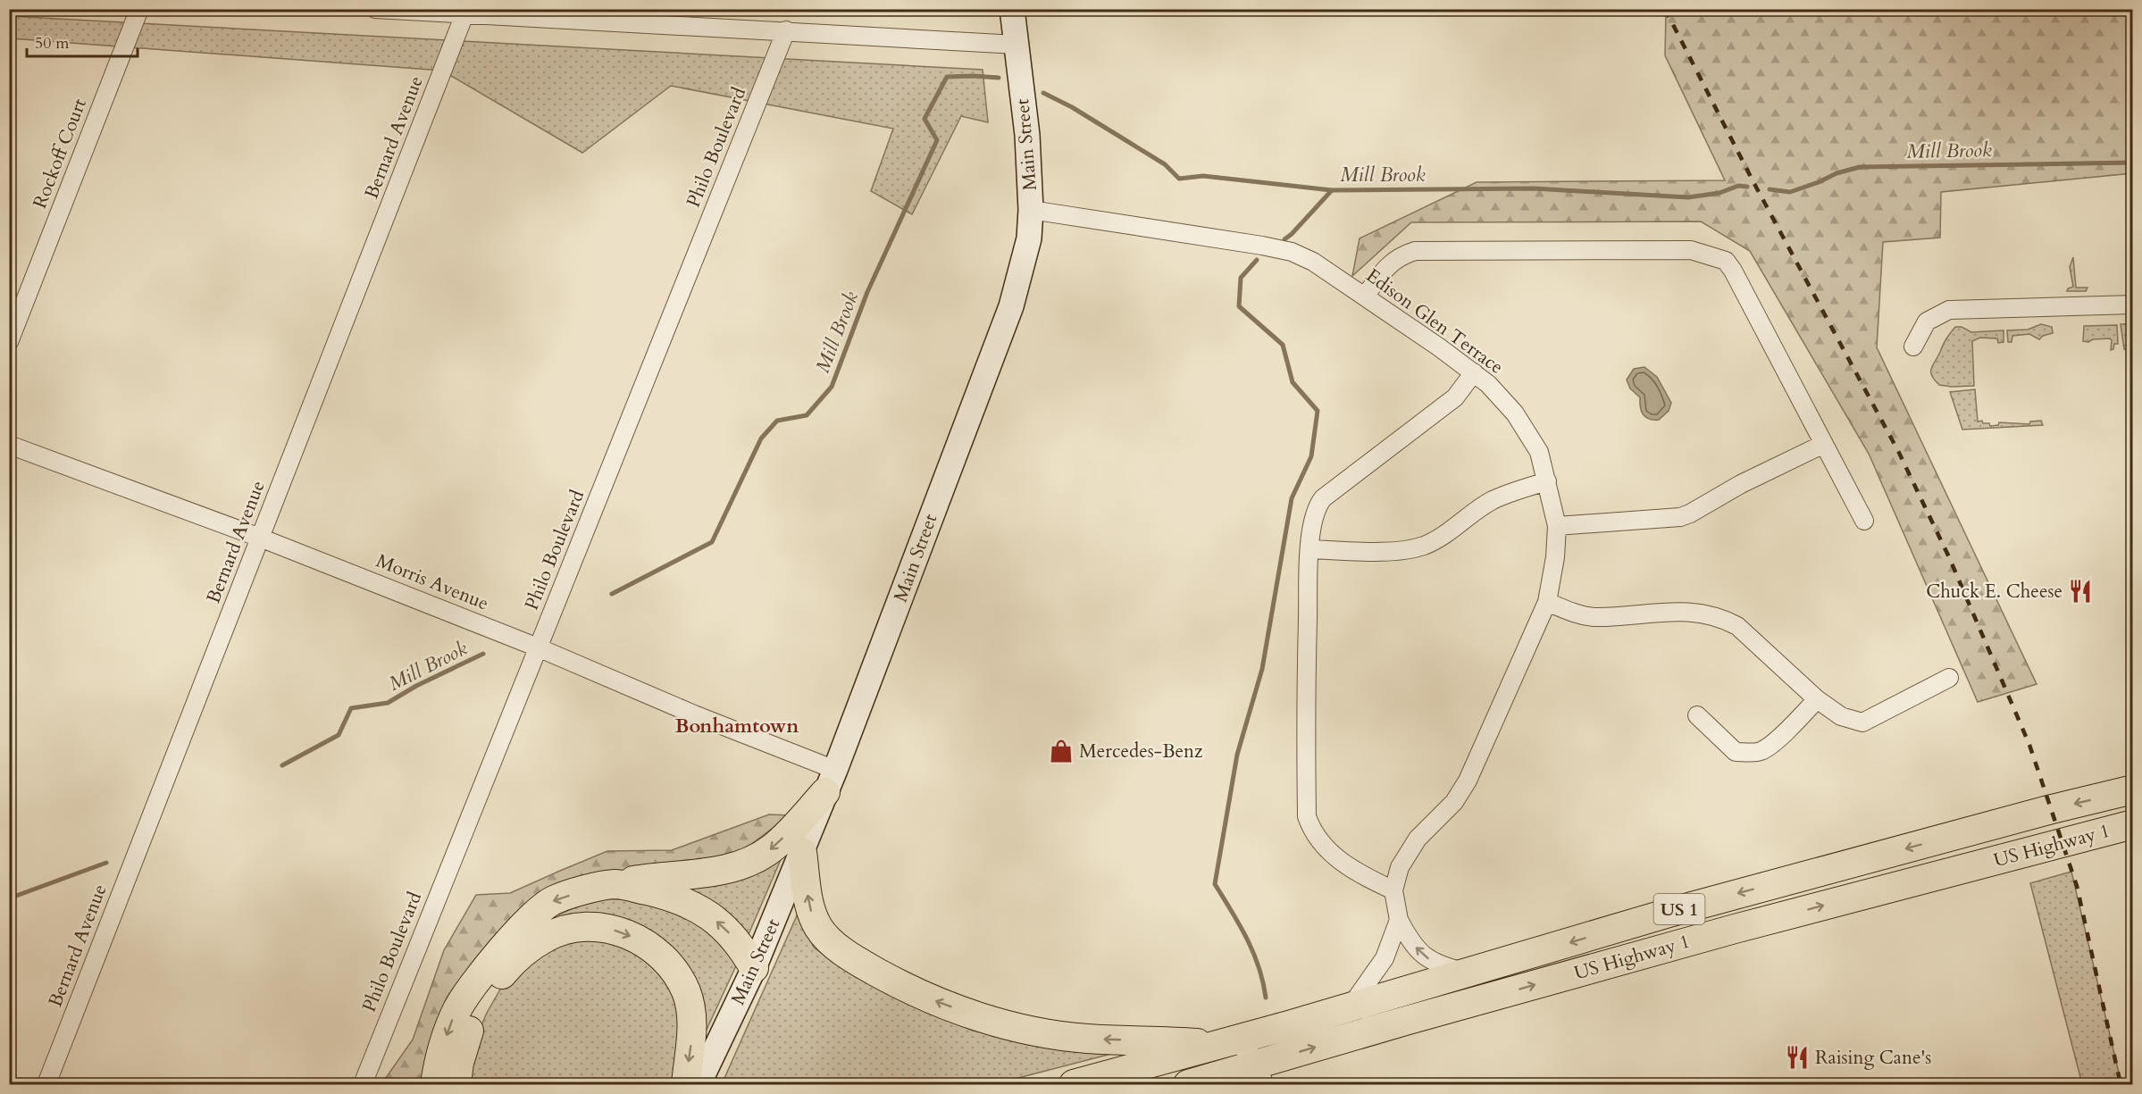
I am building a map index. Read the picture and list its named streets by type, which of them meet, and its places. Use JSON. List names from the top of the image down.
{
  "streets": {
    "highway": ["US Highway 1", "US 1"],
    "main road": ["Main Street"],
    "street": [
      "Bernard Avenue",
      "Philo Boulevard",
      "Rockoff Court",
      "Edison Glen Terrace",
      "Morris Avenue"
    ]
  },
  "crossings": [
    ["Bernard Avenue", "Morris Avenue"],
    ["Main Street", "Edison Glen Terrace"],
    ["Main Street", "Morris Avenue"],
    ["Philo Boulevard", "Morris Avenue"],
    ["Edison Glen Terrace", "US 1"],
    ["US Highway 1", "US 1"]
  ],
  "districts": ["Bonhamtown"],
  "water": ["Mill Brook"],
  "places": {
    "restaurant": ["Chuck E. Cheese", "Raising Cane's"],
    "shop": ["Mercedes-Benz"]
  },
  "scale_bar": "50 m"
}
